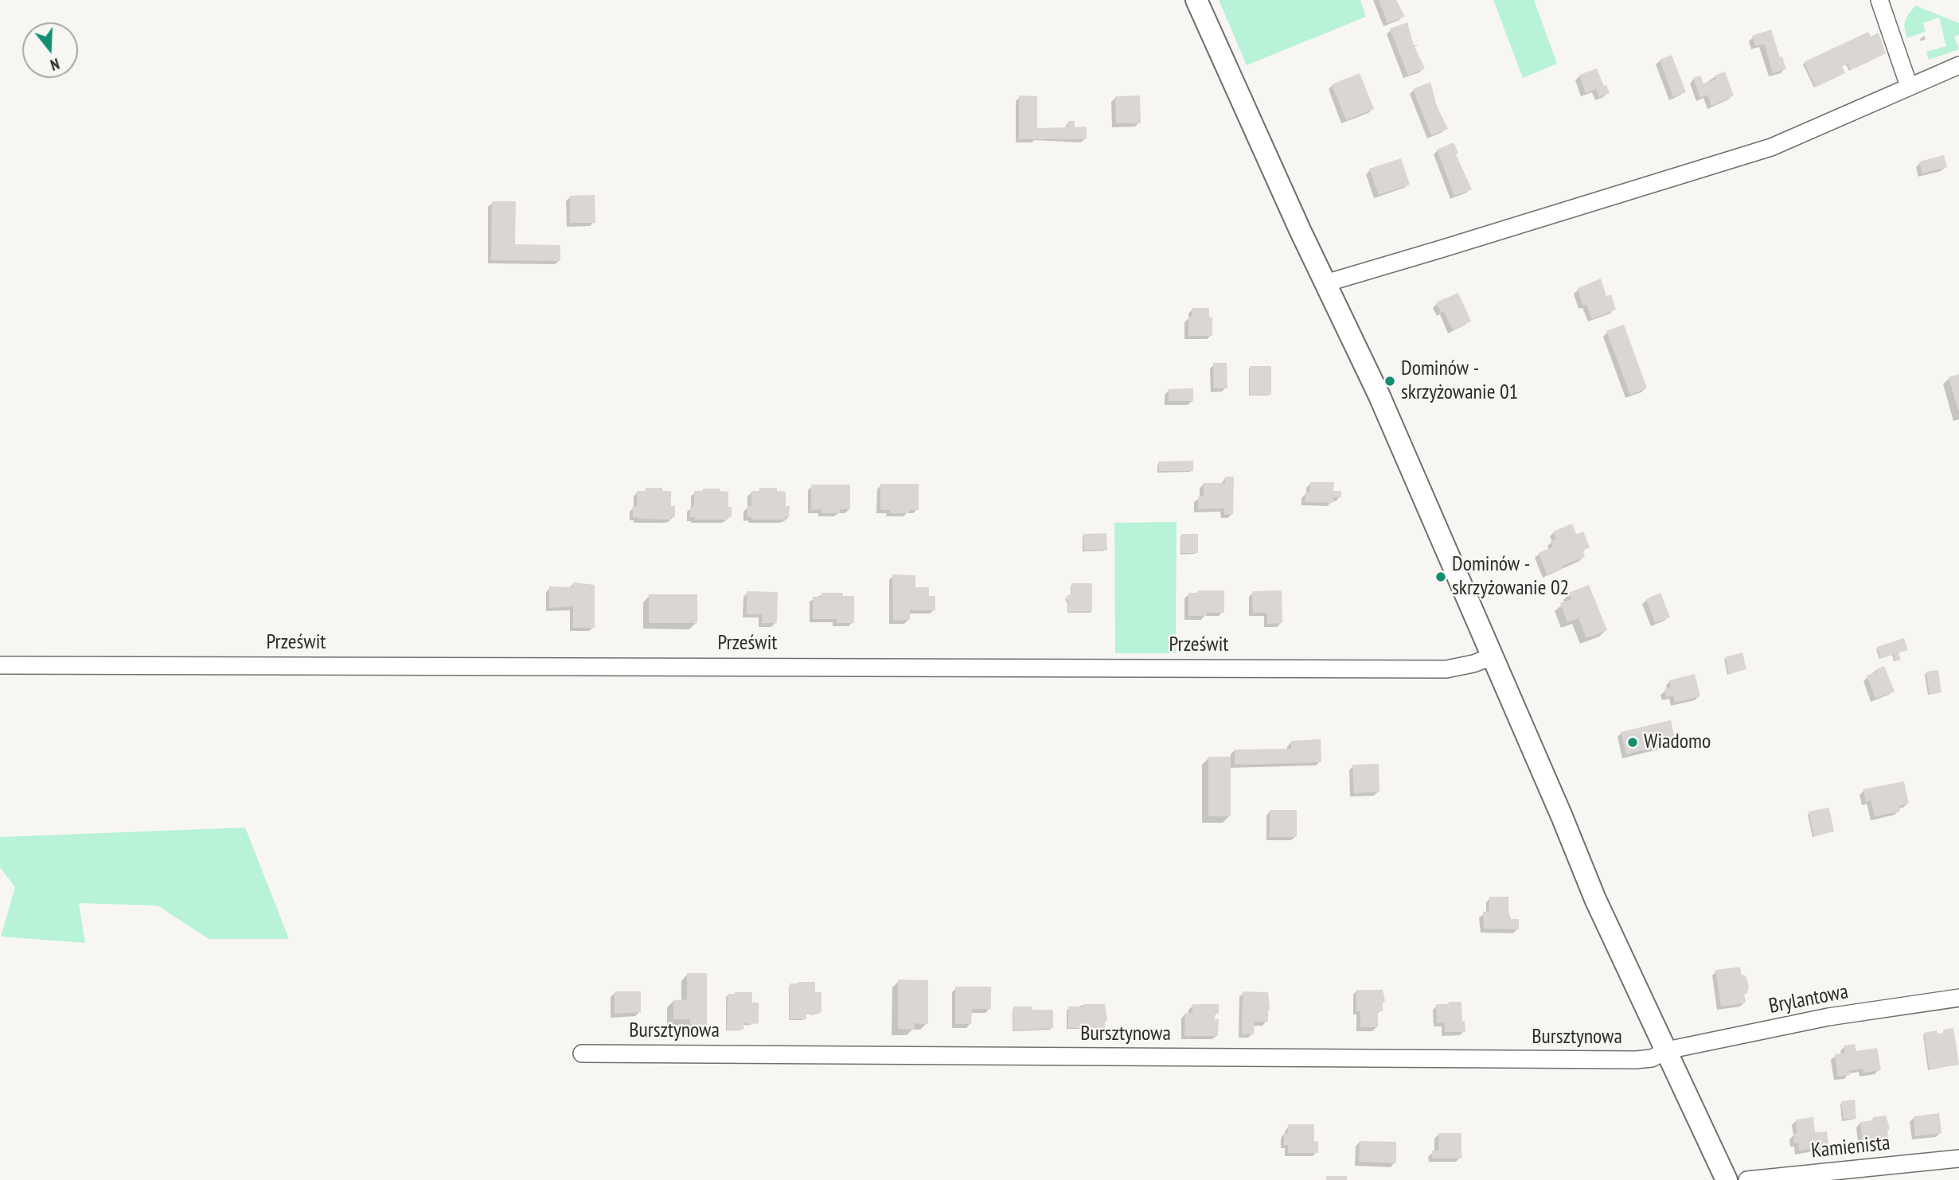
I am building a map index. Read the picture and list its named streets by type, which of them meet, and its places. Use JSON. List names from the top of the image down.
{
  "streets": {
    "street": [
      "Prześwit",
      "Brylantowa",
      "Bursztynowa",
      "Kamienista"
    ]
  },
  "crossings": [
    ["Brylantowa", "Bursztynowa"]
  ],
  "places": ["Dominów - skrzyżowanie 01", "Dominów - skrzyżowanie 02", "Wiadomo"],
  "north": "bottom"
}
